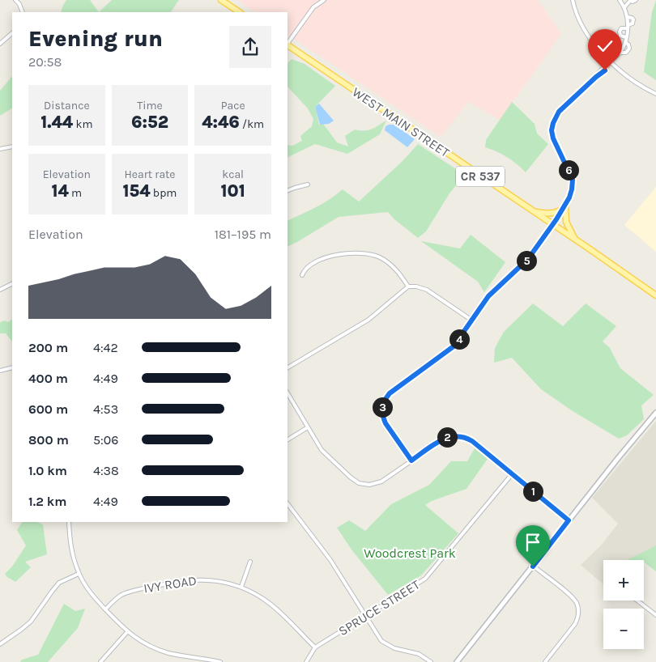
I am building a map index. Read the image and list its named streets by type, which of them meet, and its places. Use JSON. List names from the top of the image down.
{
  "streets": {
    "main road": ["WEST MAIN STREET", "CR 537"],
    "street": ["IVY ROAD", "SPRUCE STREET"]
  },
  "crossings": [
    ["IVY ROAD", "SPRUCE STREET"]
  ],
  "parks": ["Woodcrest Park"],
  "page": {
    "heading": ["Evening run", "20:58"],
    "stats": [
      ["Distance", "1.44 km"],
      ["Time", "6:52"],
      ["Pace", "4:46 /km"],
      ["Elevation", "14 m"],
      ["Heart rate", "154 bpm"],
      ["kcal", "101"]
    ],
    "pins": [
      "6",
      "5",
      "4",
      "3",
      "2",
      "1"
    ],
    "chart": ["Elevation", "181–195 m"],
    "list": [
      {
        "name": "200 m",
        "note": "4:42"
      },
      {
        "name": "400 m",
        "note": "4:49"
      },
      {
        "name": "600 m",
        "note": "4:53"
      },
      {
        "name": "800 m",
        "note": "5:06"
      },
      {
        "name": "1.0 km",
        "note": "4:38"
      },
      {
        "name": "1.2 km",
        "note": "4:49"
      }
    ],
    "map_buttons": ["+", "−"]
  }
}
